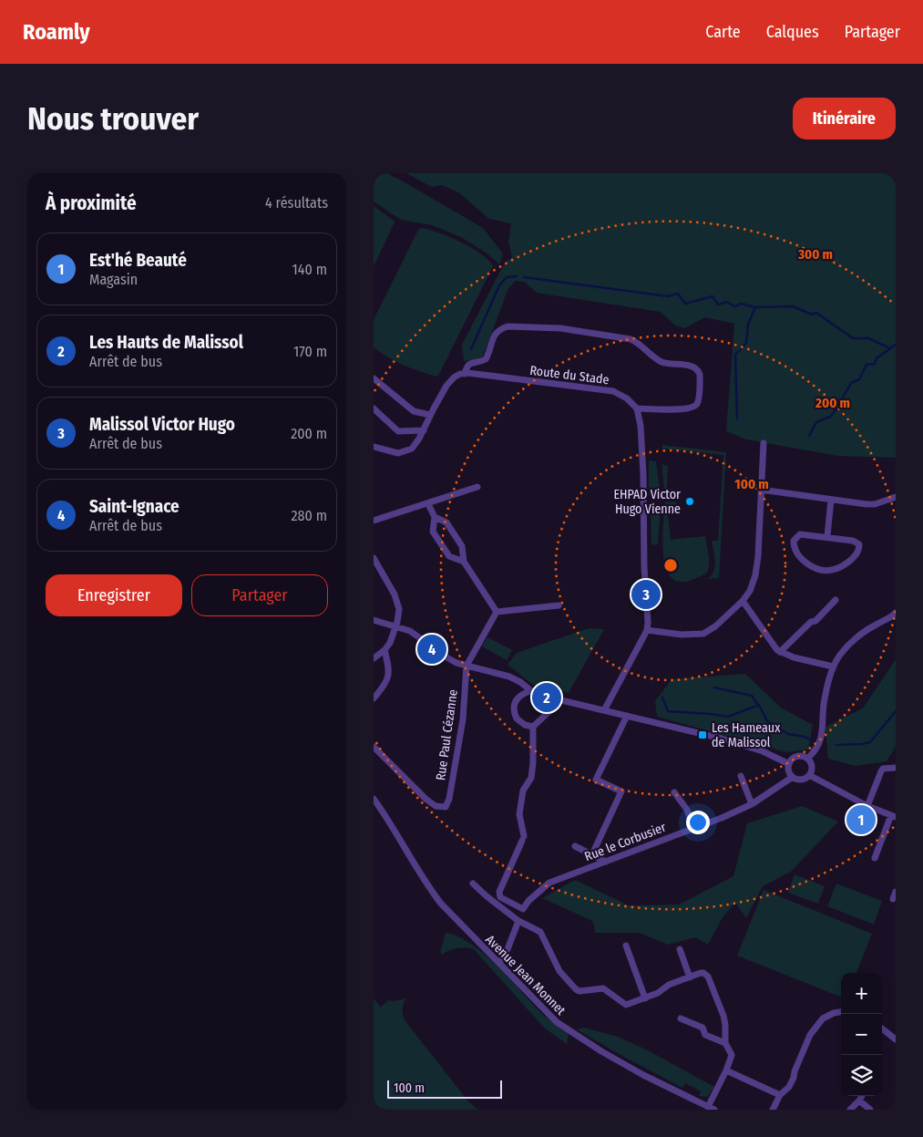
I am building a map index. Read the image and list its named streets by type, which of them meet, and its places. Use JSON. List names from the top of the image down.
{
  "streets": {
    "street": [
      "Route du Stade",
      "Rue Paul Cézanne",
      "Rue le Corbusier",
      "Avenue Jean Monnet"
    ]
  },
  "places": {
    "other": ["EHPAD Victor Hugo Vienne"],
    "transit": ["Les Hameaux de Malissol"]
  },
  "scale_bar": "100 m",
  "page": {
    "header": "Roamly",
    "nav": ["Carte", "Calques", "Partager"],
    "buttons": [
      "Itinéraire",
      ["Enregistrer", "Partager"]
    ],
    "title": "Nous trouver",
    "heading": ["À proximité", "4 résultats"],
    "list": [
      {
        "mark": "1",
        "name": "Est'hé Beauté",
        "note": "Magasin",
        "value": "140 m"
      },
      {
        "mark": "2",
        "name": "Les Hauts de Malissol",
        "note": "Arrêt de bus",
        "value": "170 m"
      },
      {
        "mark": "3",
        "name": "Malissol Victor Hugo",
        "note": "Arrêt de bus",
        "value": "200 m"
      },
      {
        "mark": "4",
        "name": "Saint-Ignace",
        "note": "Arrêt de bus",
        "value": "280 m"
      }
    ],
    "pins": [
      "3",
      "4",
      "2",
      "1"
    ],
    "map_buttons": ["+", "−"],
    "scale": "100 m"
  },
  "rings": ["300 m", "200 m", "100 m"]
}
